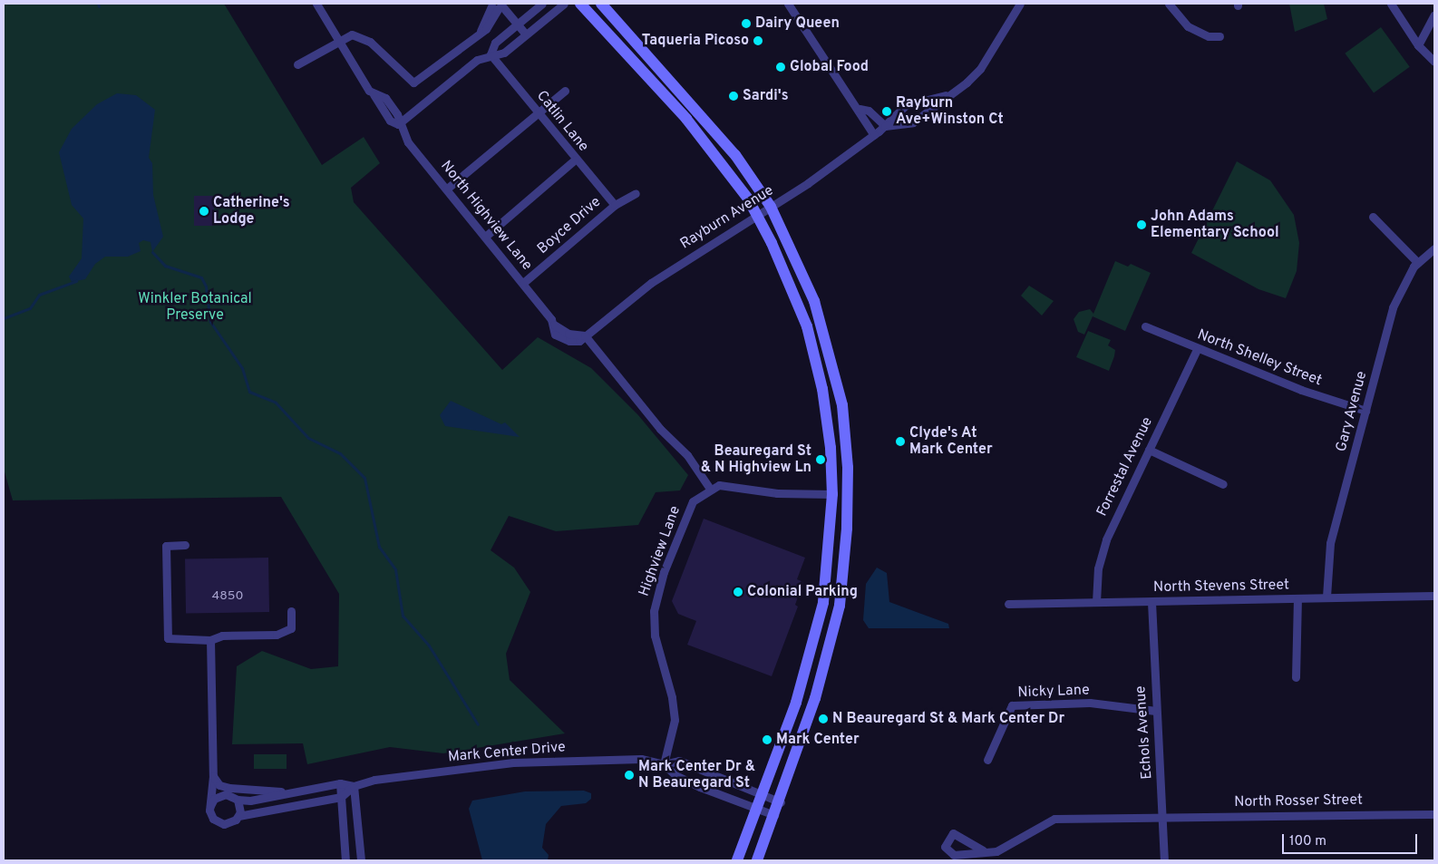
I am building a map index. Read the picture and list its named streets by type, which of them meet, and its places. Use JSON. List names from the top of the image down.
{
  "streets": {
    "street": [
      "Catlin Lane",
      "North Highview Lane",
      "Rayburn Avenue",
      "Boyce Drive",
      "North Shelley Street",
      "Gary Avenue",
      "Forrestal Avenue",
      "Highview Lane",
      "North Stevens Street",
      "Nicky Lane",
      "Echols Avenue",
      "Mark Center Drive",
      "North Rosser Street"
    ]
  },
  "crossings": [
    ["Catlin Lane", "Boyce Drive"],
    ["North Highview Lane", "Rayburn Avenue"],
    ["North Highview Lane", "Boyce Drive"],
    ["North Shelley Street", "Gary Avenue"],
    ["North Shelley Street", "Forrestal Avenue"],
    ["Gary Avenue", "North Stevens Street"],
    ["Forrestal Avenue", "North Stevens Street"],
    ["Highview Lane", "Mark Center Drive"],
    ["North Stevens Street", "Echols Avenue"],
    ["Nicky Lane", "Echols Avenue"],
    ["Echols Avenue", "North Rosser Street"]
  ],
  "parks": ["Winkler Botanical Preserve"],
  "places": [
    "Dairy Queen",
    "Taqueria Picoso",
    "Global Food",
    "Sardi's",
    "Rayburn Ave+Winston Ct",
    "Catherine's Lodge",
    "John Adams Elementary School",
    "Clyde's At Mark Center",
    "Beauregard St & N Highview Ln",
    "Colonial Parking",
    "N Beauregard St & Mark Center Dr",
    "Mark Center",
    "Mark Center Dr & N Beauregard St"
  ],
  "house_numbers": ["4850"],
  "scale_bar": "100 m"
}
